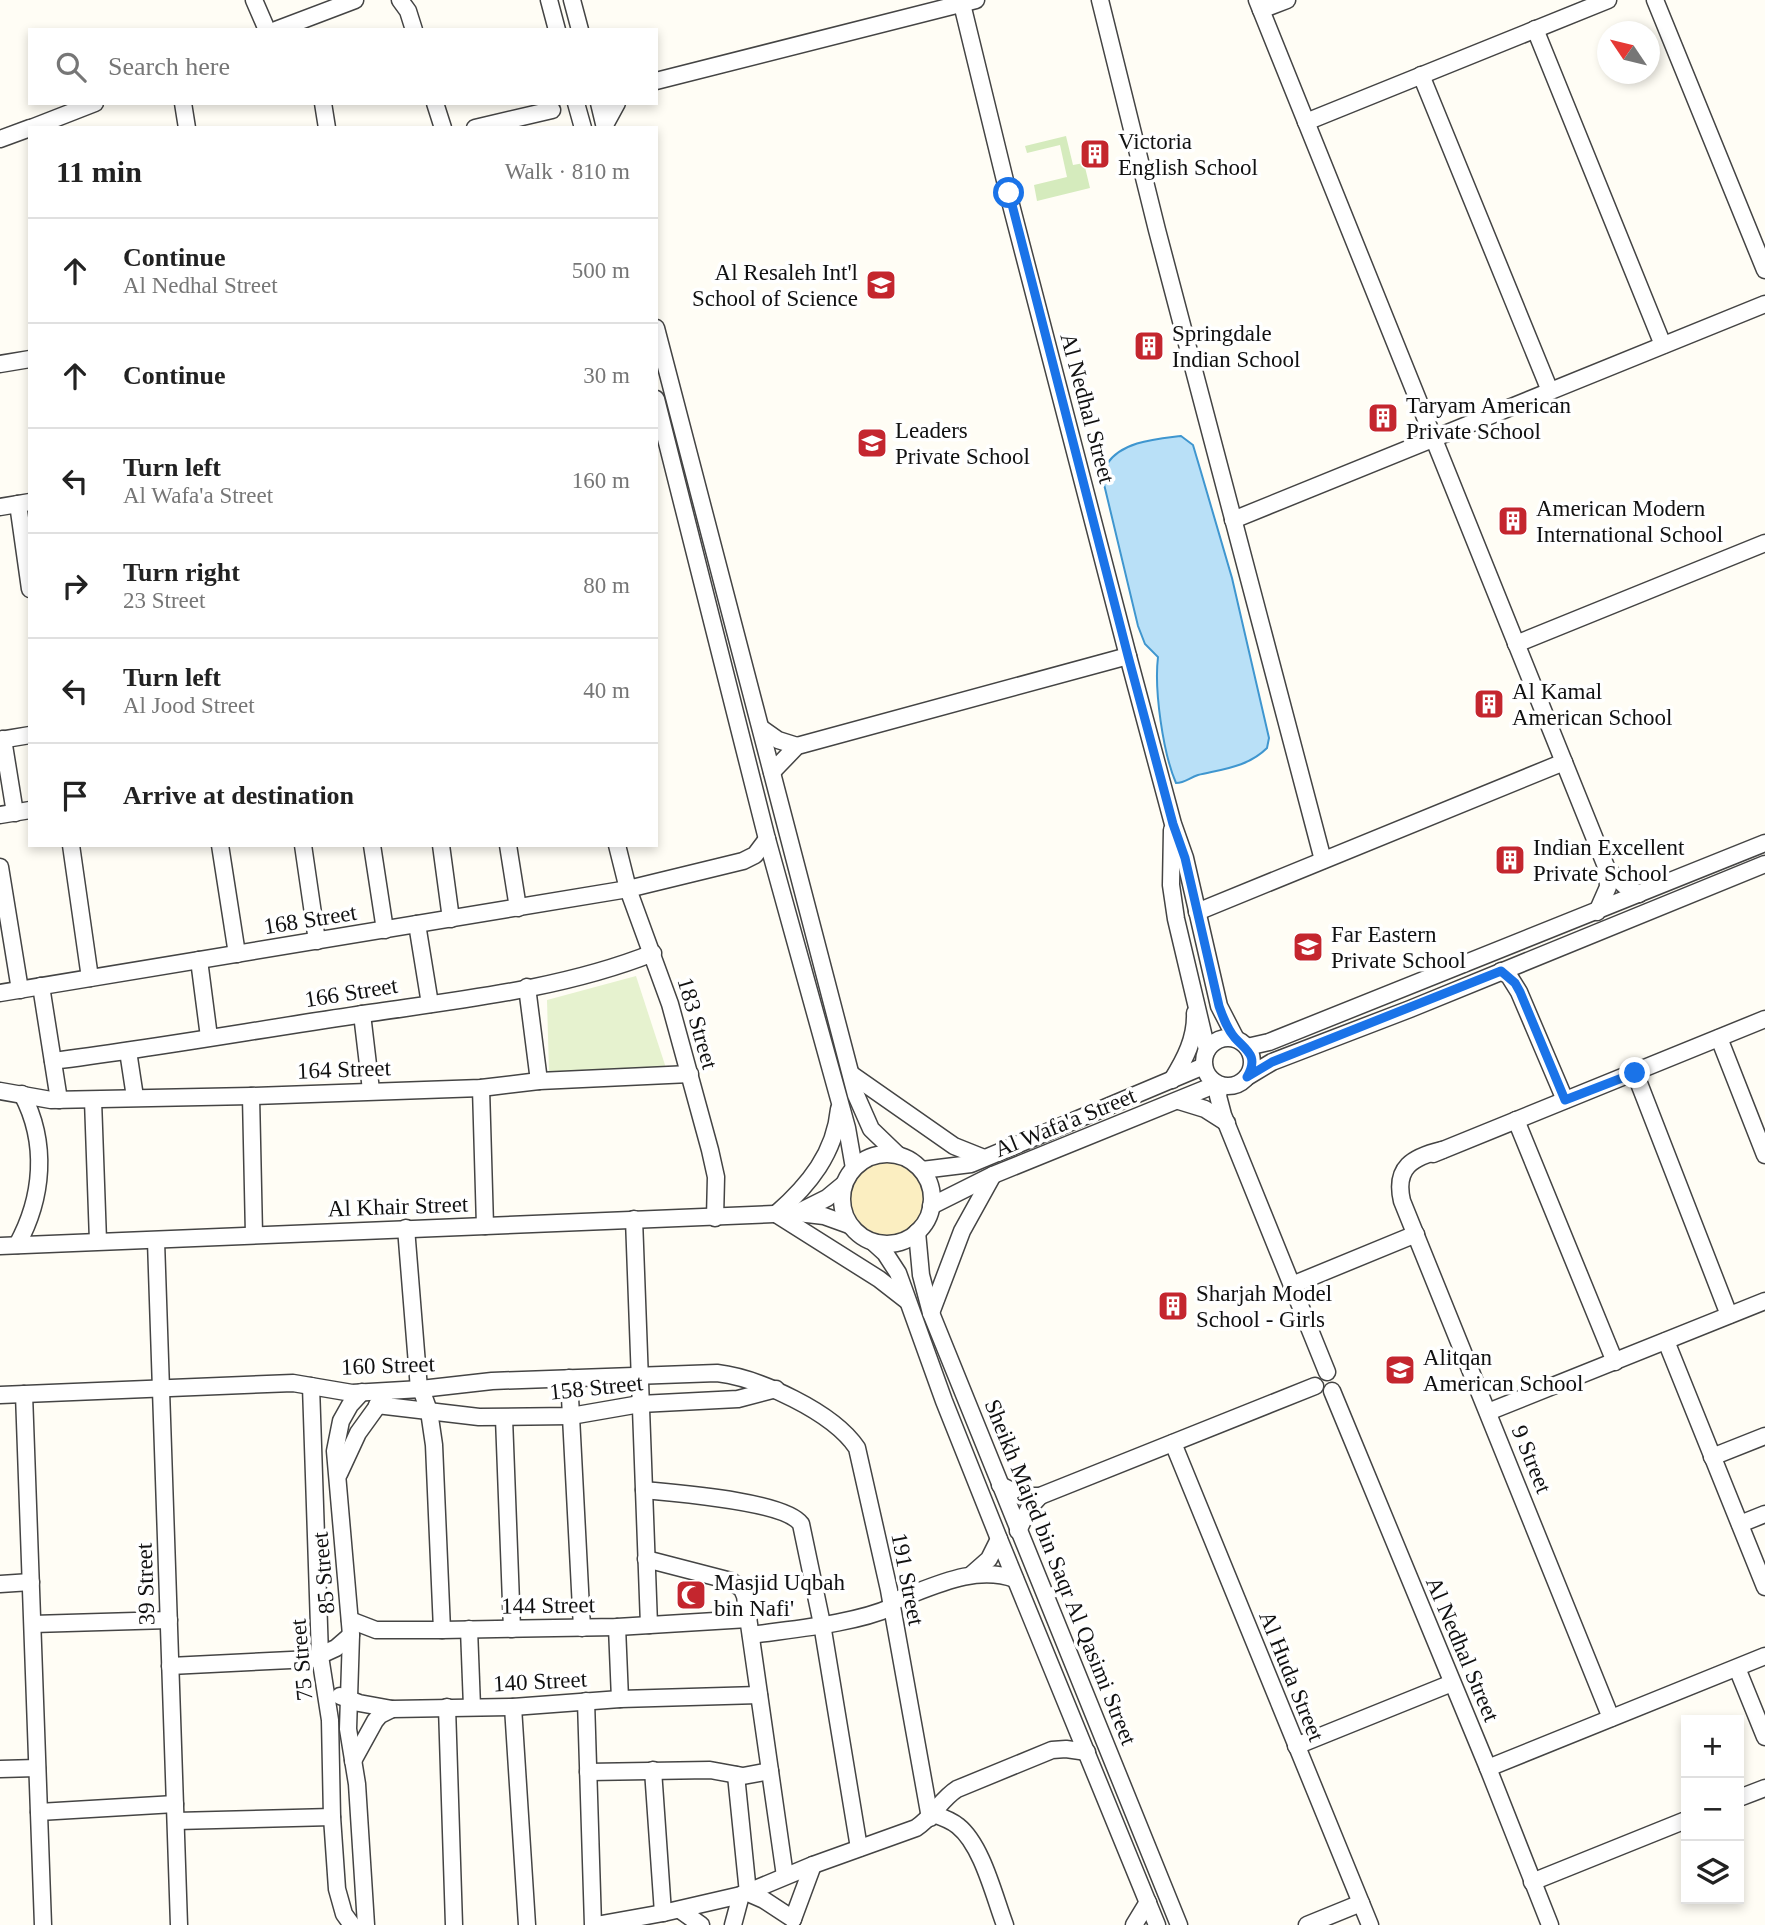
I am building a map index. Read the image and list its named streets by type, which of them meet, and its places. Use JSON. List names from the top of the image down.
{
  "streets": {
    "street": [
      "Al Nedhal Street",
      "168 Street",
      "166 Street",
      "183 Street",
      "164 Street",
      "Al Wafa'a Street",
      "Al Khair Street",
      "160 Street",
      "158 Street",
      "9 Street",
      "Sheikh Majed bin Saqr Al Qasimi Street",
      "85 Street",
      "191 Street",
      "39 Street",
      "144 Street",
      "75 Street",
      "Al Huda Street",
      "140 Street"
    ]
  },
  "crossings": [
    ["Al Nedhal Street", "Al Wafa'a Street"],
    ["168 Street", "183 Street"],
    ["166 Street", "183 Street"],
    ["183 Street", "164 Street"],
    ["183 Street", "Al Khair Street"],
    ["Al Wafa'a Street", "Al Khair Street"],
    ["Al Wafa'a Street", "Sheikh Majed bin Saqr Al Qasimi Street"],
    ["Al Khair Street", "Sheikh Majed bin Saqr Al Qasimi Street"],
    ["Al Khair Street", "39 Street"],
    ["160 Street", "158 Street"],
    ["160 Street", "85 Street"],
    ["160 Street", "191 Street"],
    ["160 Street", "39 Street"],
    ["160 Street", "75 Street"],
    ["158 Street", "191 Street"],
    ["85 Street", "144 Street"],
    ["85 Street", "140 Street"],
    ["191 Street", "144 Street"],
    ["75 Street", "140 Street"]
  ],
  "places": {
    "building": [
      "Victoria English School",
      "Springdale Indian School",
      "Taryam American Private School",
      "American Modern International School",
      "Al Kamal American School",
      "Indian Excellent Private School",
      "Sharjah Model School - Girls"
    ],
    "school or university": [
      "Al Resaleh Int'l School of Science",
      "Leaders Private School",
      "Far Eastern Private School",
      "Alitqan American School"
    ],
    "mosque": ["Masjid Uqbah bin Nafi'"]
  },
  "north": "top left",
  "page": {
    "search": "Search here",
    "heading": ["11 min", "Walk · 810 m"],
    "list": [
      ["Continue", "Al Nedhal Street", "500 m"],
      ["Continue", "30 m"],
      ["Turn left", "Al Wafa'a Street", "160 m"],
      ["Turn right", "23 Street", "80 m"],
      ["Turn left", "Al Jood Street", "40 m"],
      "Arrive at destination"
    ],
    "map_buttons": ["+", "−"]
  }
}
